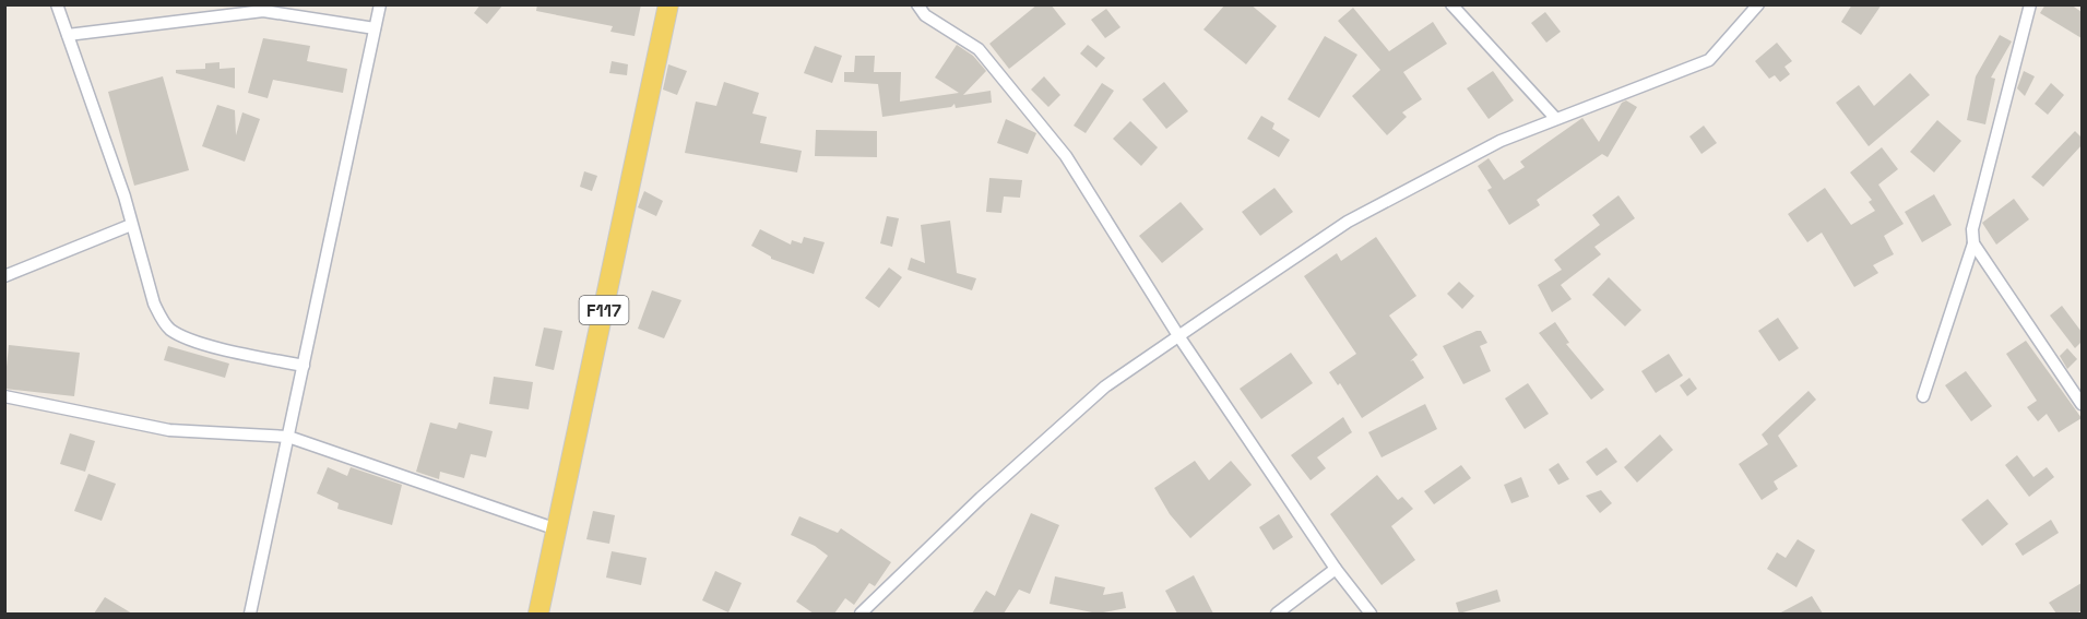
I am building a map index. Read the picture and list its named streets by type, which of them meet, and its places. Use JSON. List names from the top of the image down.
{
  "streets": {
    "main road": ["F117"]
  }
}
